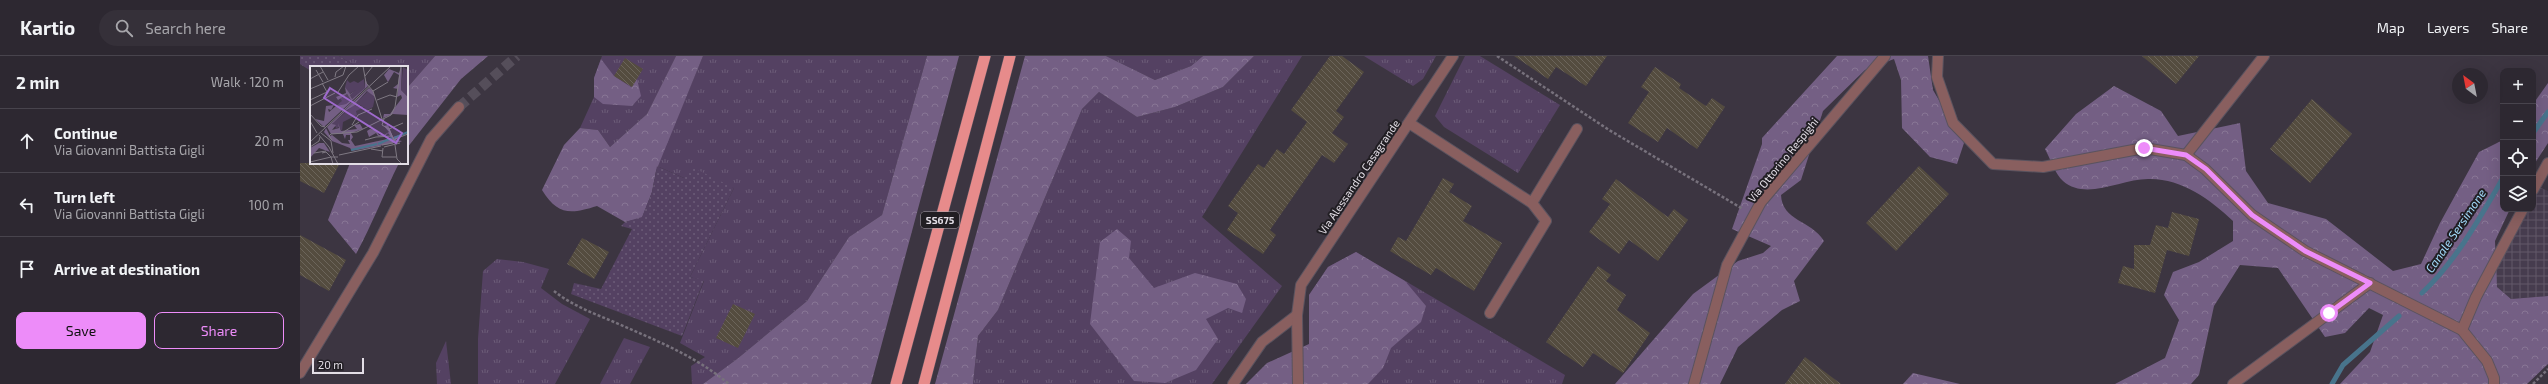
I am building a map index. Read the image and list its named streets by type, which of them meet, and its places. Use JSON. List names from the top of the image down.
{
  "streets": {
    "highway": ["SS675"],
    "street": ["Via Ottorino Respighi", "Via Alessandro Casagrande"]
  },
  "water": ["Canale Sersimone"],
  "scale_bar": "20 m",
  "north": "top left",
  "page": {
    "header": "Kartio",
    "search": "Search here",
    "nav": ["Map", "Layers", "Share"],
    "heading": ["2 min", "Walk · 120 m"],
    "map_buttons": ["+", "−"],
    "list": [
      ["Continue", "Via Giovanni Battista Gigli", "20 m"],
      ["Turn left", "Via Giovanni Battista Gigli", "100 m"],
      "Arrive at destination"
    ],
    "buttons": ["Save", "Share"],
    "scale": "20 m"
  }
}
